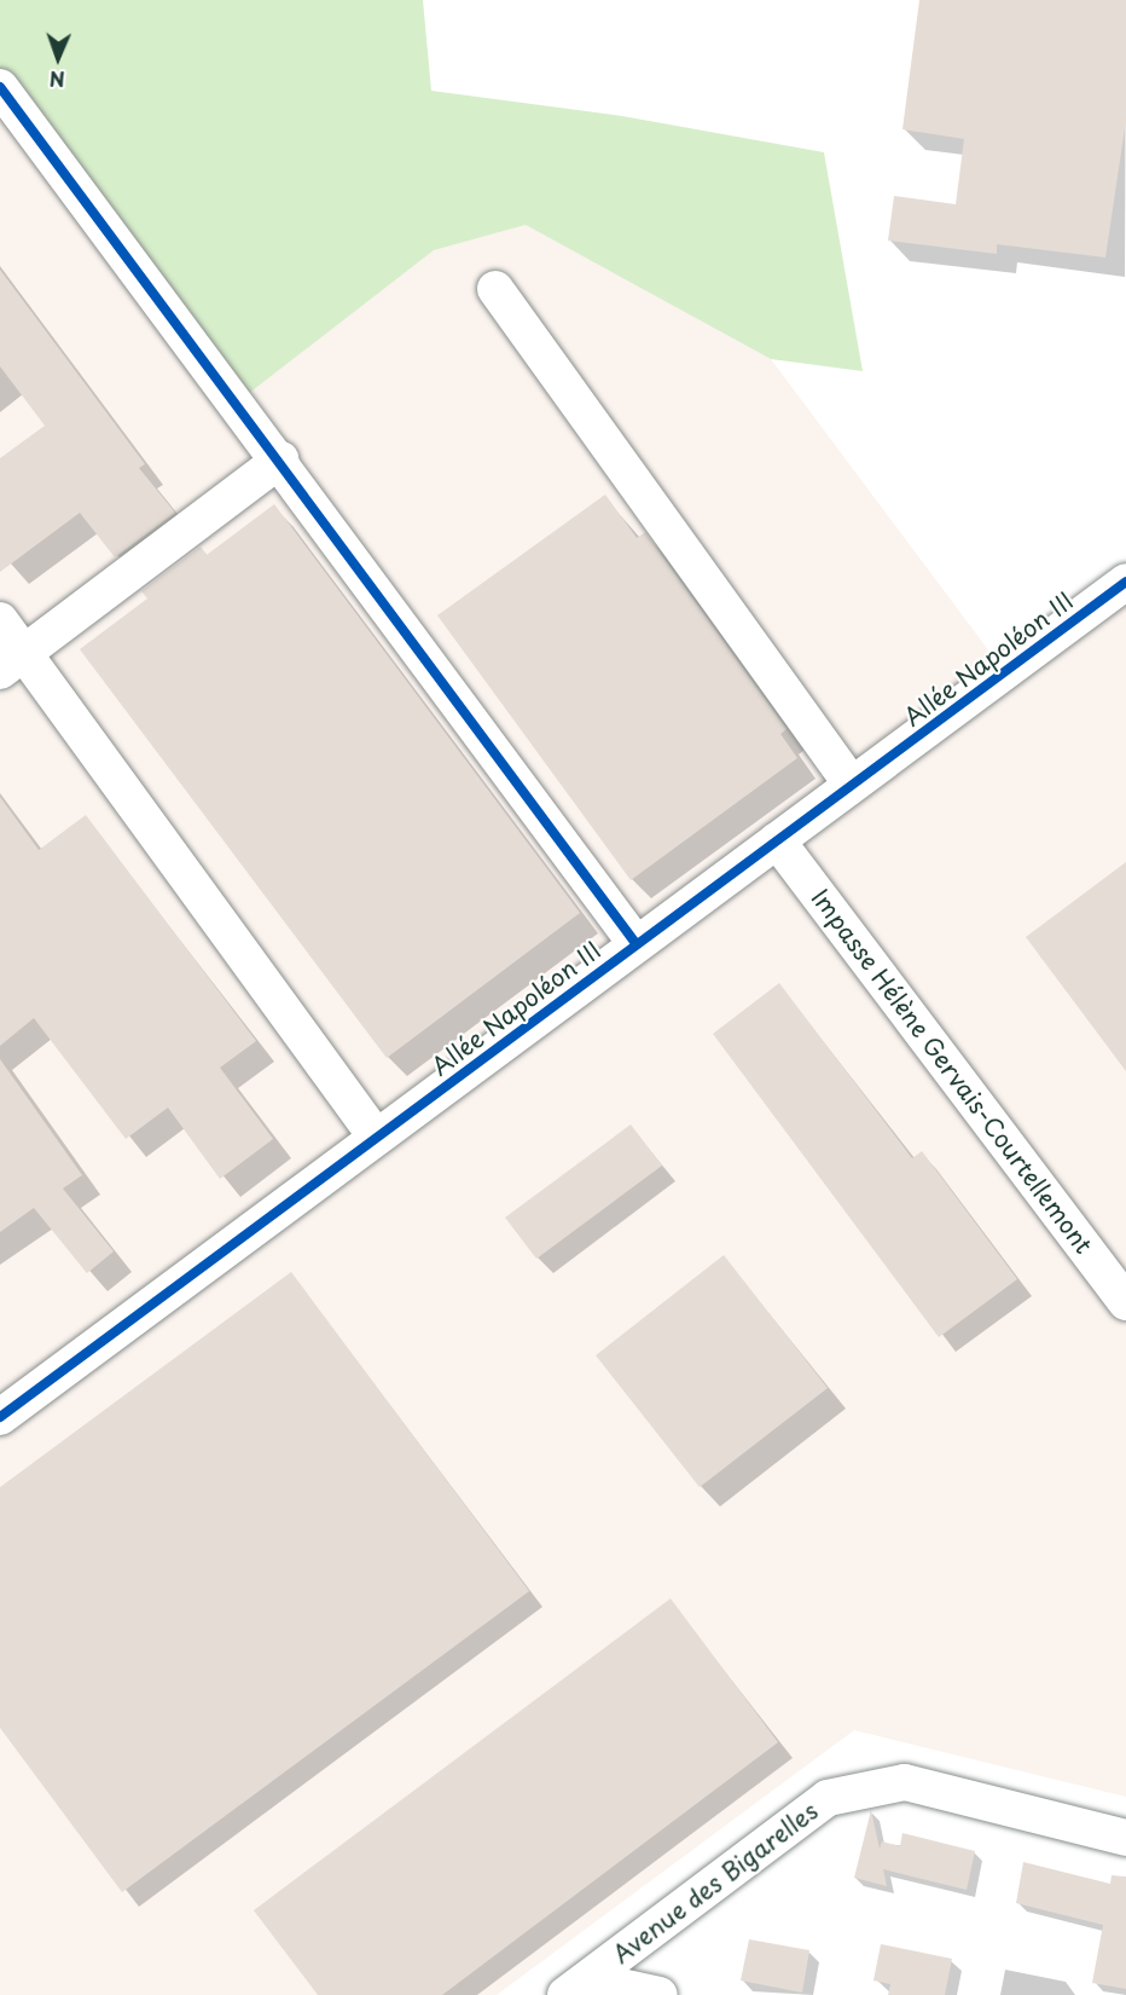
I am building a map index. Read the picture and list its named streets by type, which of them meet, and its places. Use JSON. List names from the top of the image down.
{
  "streets": {
    "street": ["Allée Napoléon III", "Impasse Hélène Gervais-Courtellemont", "Avenue des Bigarelles"]
  },
  "crossings": [
    ["Allée Napoléon III", "Impasse Hélène Gervais-Courtellemont"]
  ],
  "north": "bottom"
}
